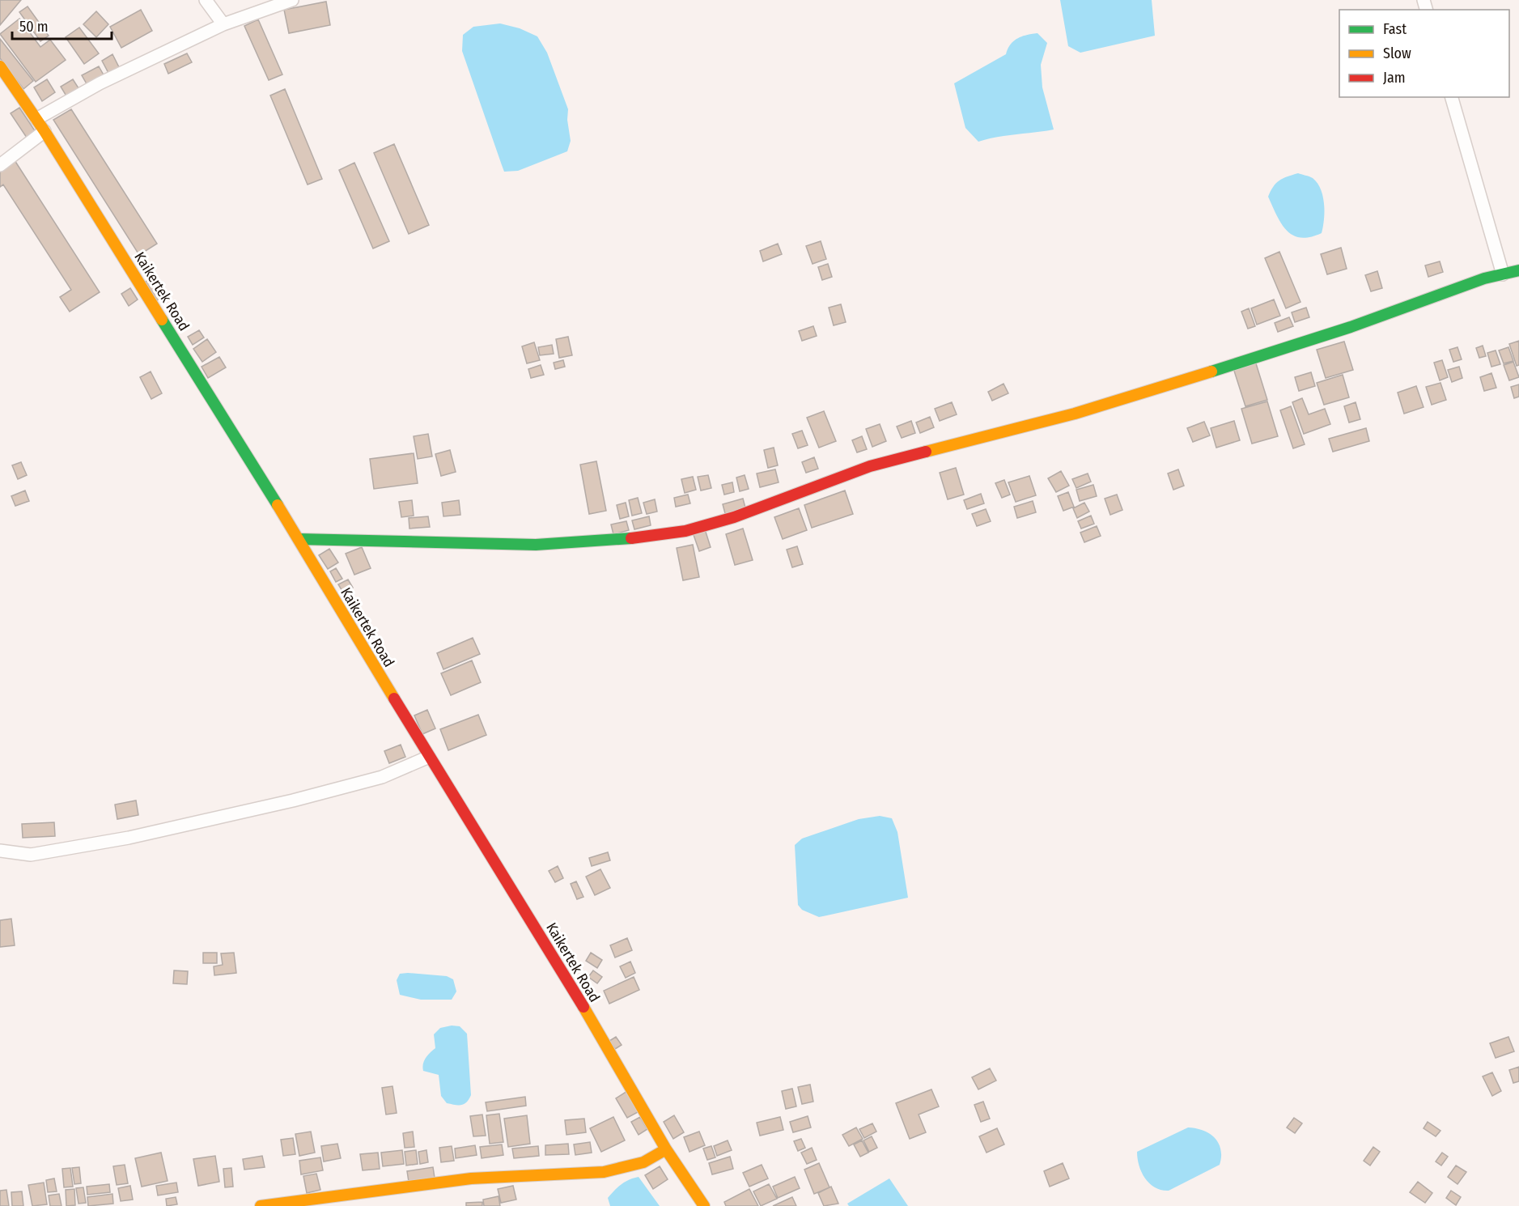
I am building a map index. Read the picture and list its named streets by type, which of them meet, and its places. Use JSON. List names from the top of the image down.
{
  "streets": {
    "main road": ["Kaikertek Road"]
  },
  "legend": ["Fast", "Slow", "Jam"],
  "scale_bar": "50 m"
}
